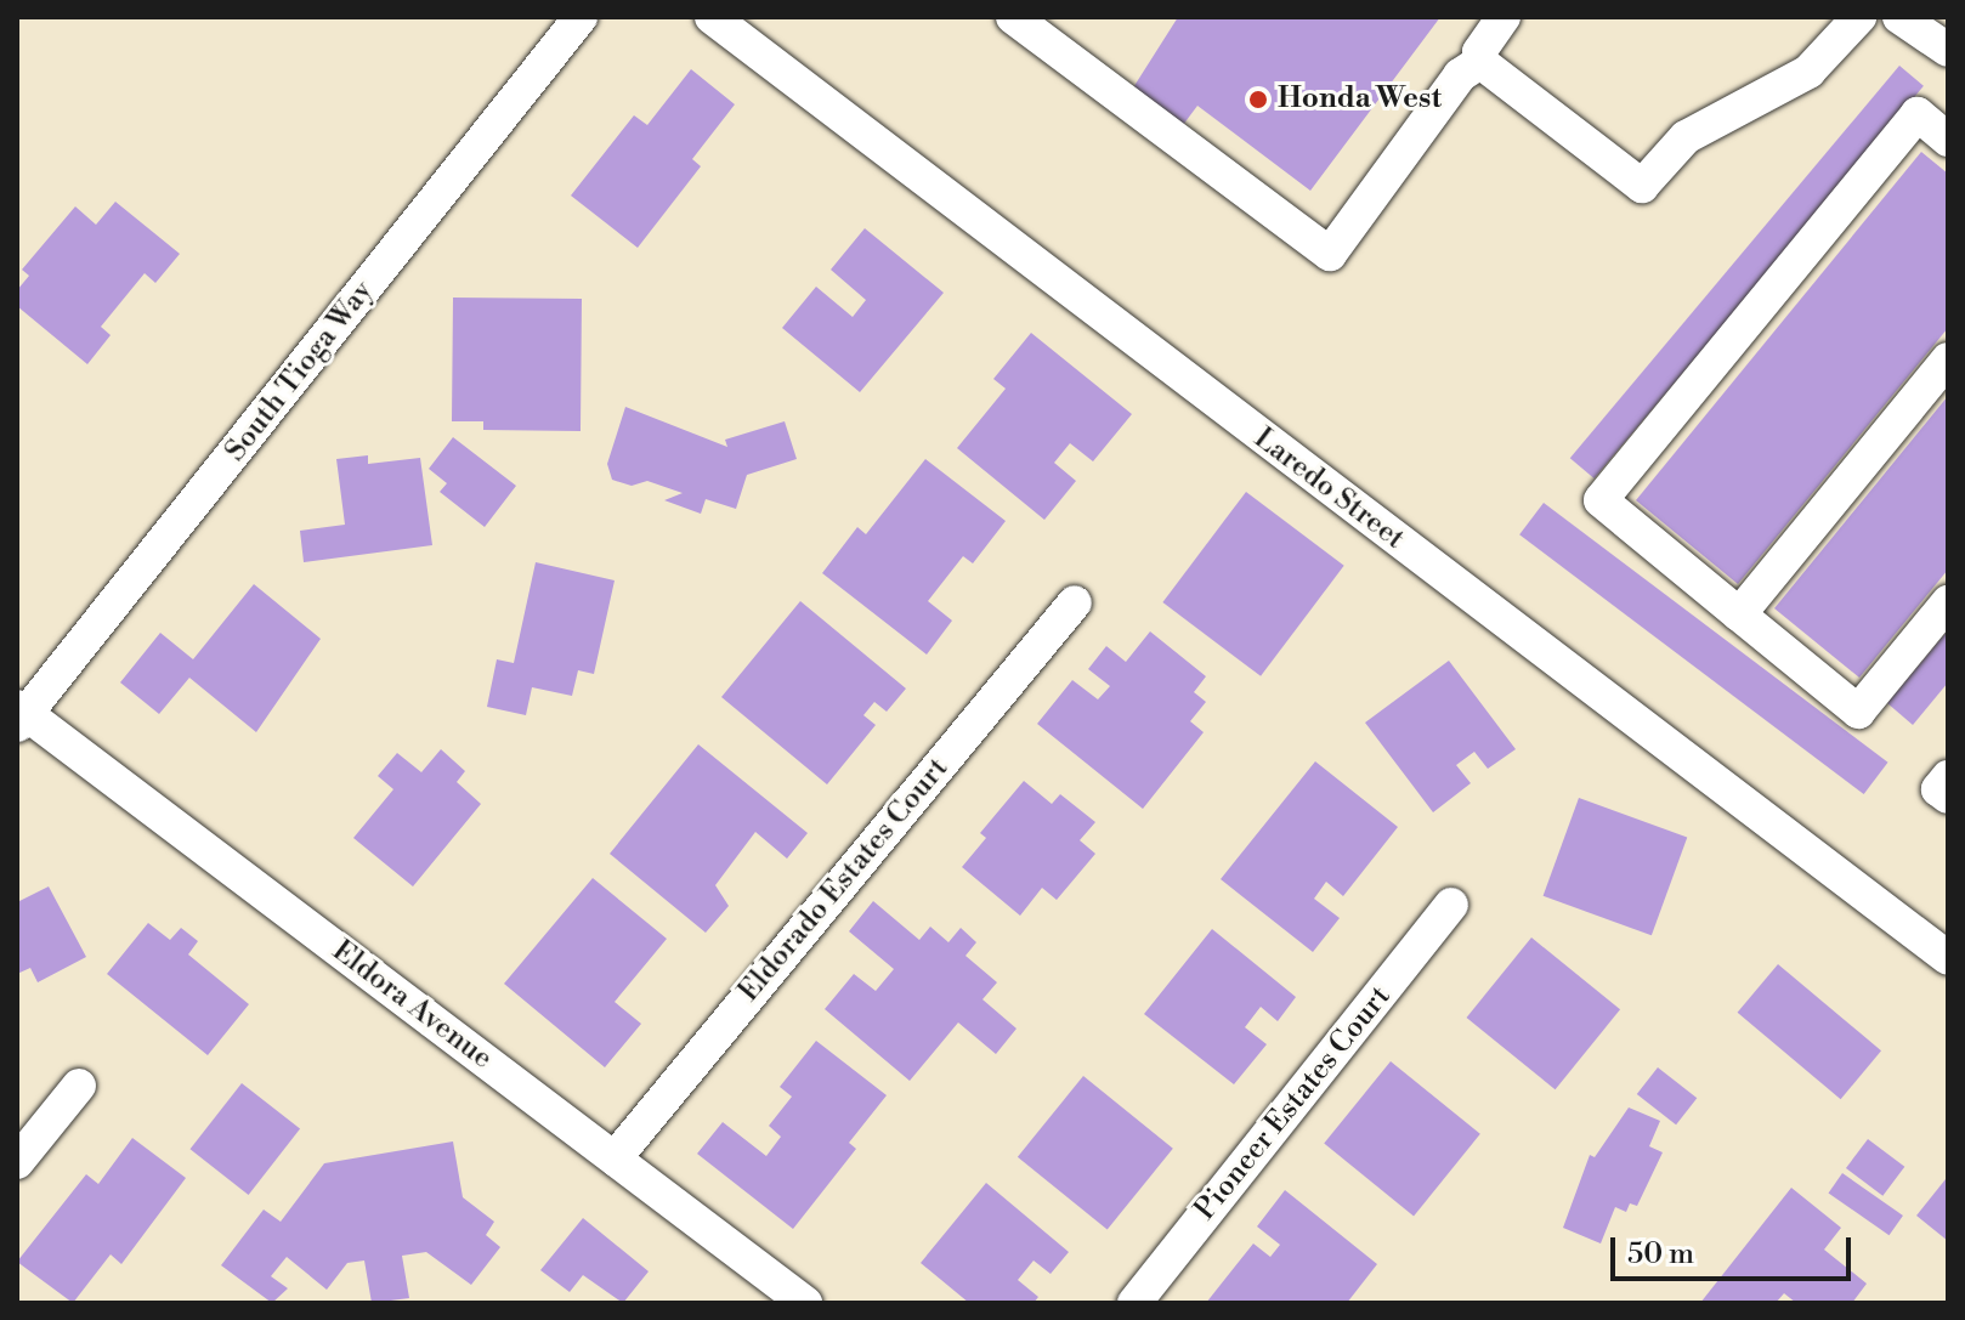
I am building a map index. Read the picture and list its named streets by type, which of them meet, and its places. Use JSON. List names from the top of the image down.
{
  "streets": {
    "street": [
      "South Tioga Way",
      "Laredo Street",
      "Eldorado Estates Court",
      "Eldora Avenue",
      "Pioneer Estates Court"
    ]
  },
  "crossings": [
    ["South Tioga Way", "Eldora Avenue"],
    ["Eldorado Estates Court", "Eldora Avenue"]
  ],
  "places": ["Honda West"],
  "scale_bar": "50 m"
}
